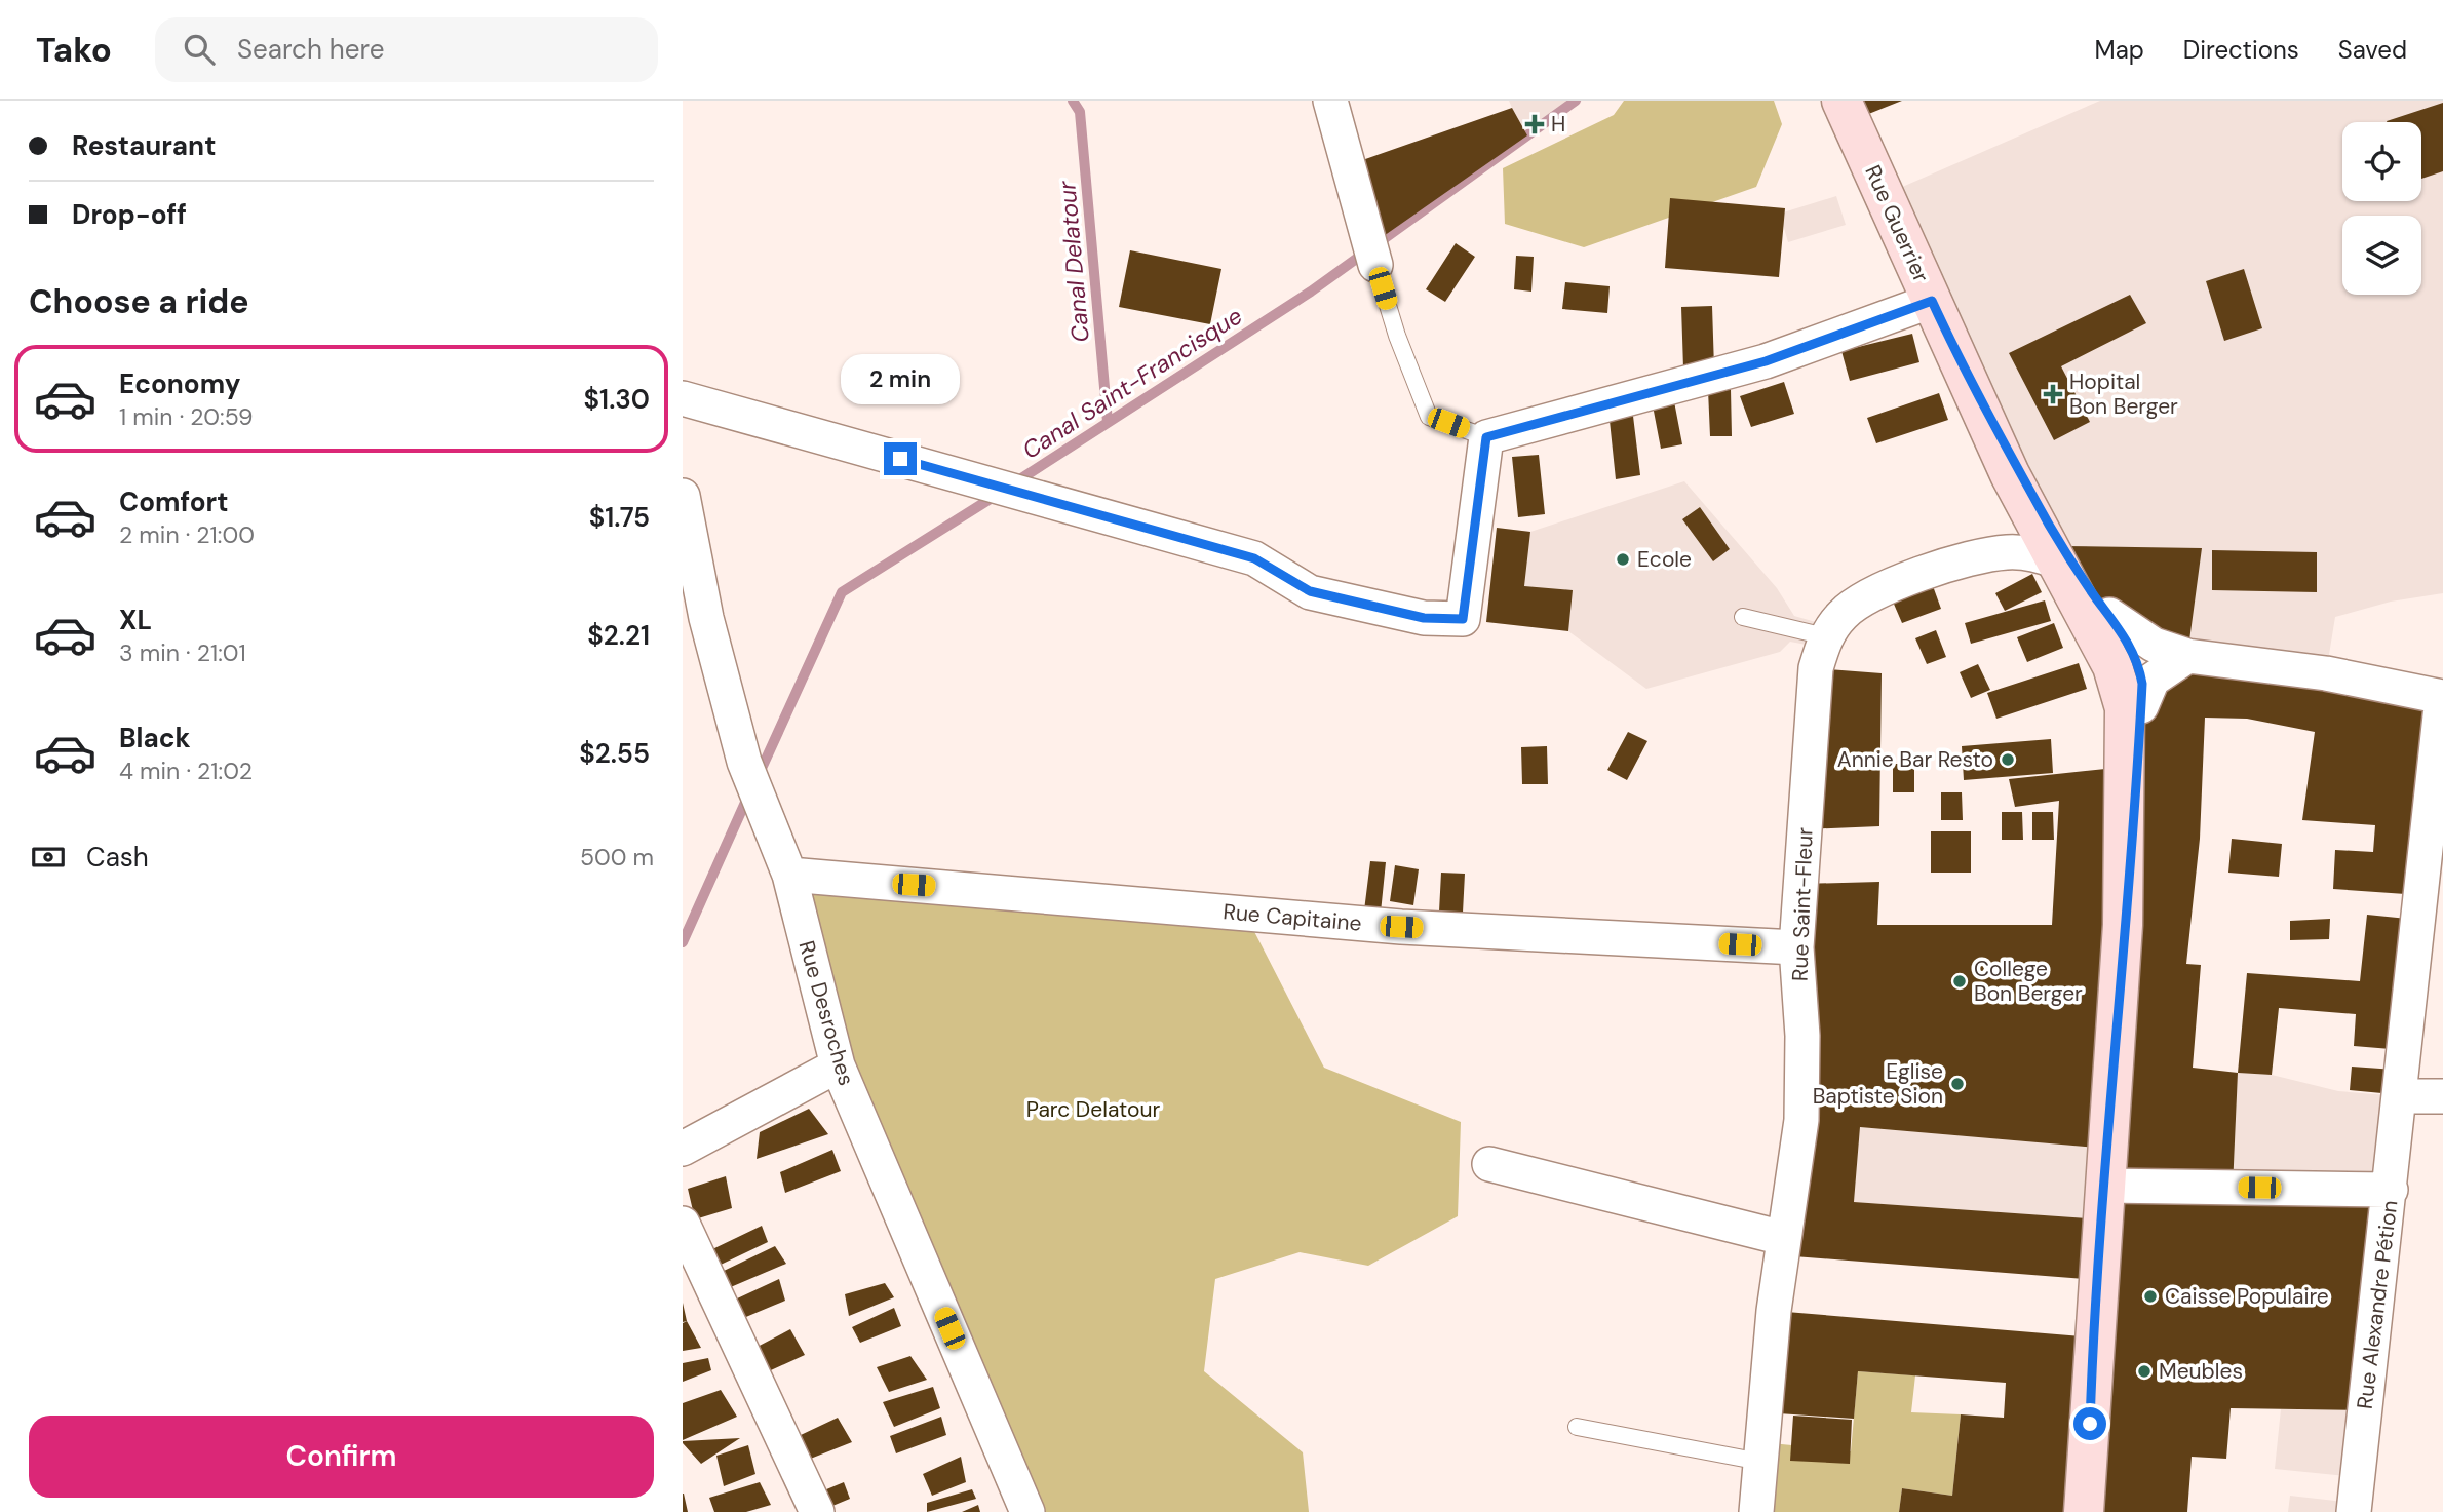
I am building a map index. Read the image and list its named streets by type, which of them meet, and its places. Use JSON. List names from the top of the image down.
{
  "streets": {
    "main road": ["Rue Guerrier"],
    "street": [
      "Rue Saint-Fleur",
      "Rue Capitaine",
      "Rue Desroches",
      "Rue Alexandre Pétion"
    ]
  },
  "crossings": [
    ["Rue Guerrier", "Rue Saint-Fleur"],
    ["Rue Saint-Fleur", "Rue Capitaine"],
    ["Rue Capitaine", "Rue Desroches"]
  ],
  "water": ["Canal Delatour", "Canal Saint-Francisque"],
  "parks": ["Parc Delatour"],
  "places": {
    "health": ["H", "Hopital Bon Berger"],
    "other": [
      "Ecole",
      "Annie Bar Resto",
      "College Bon Berger",
      "Eglise Baptiste Sion",
      "Caisse Populaire",
      "Meubles"
    ]
  },
  "page": {
    "header": "Tako",
    "search": "Search here",
    "nav": ["Map", "Directions", "Saved"],
    "banner": ["Restaurant", "Drop-off"],
    "heading": "Choose a ride",
    "list": [
      {
        "name": "Economy",
        "note": "1 min · 20:59",
        "value": "$1.30"
      },
      {
        "name": "Comfort",
        "note": "2 min · 21:00",
        "value": "$1.75"
      },
      {
        "name": "XL",
        "note": "3 min · 21:01",
        "value": "$2.21"
      },
      {
        "name": "Black",
        "note": "4 min · 21:02",
        "value": "$2.55"
      }
    ],
    "bubble": "2 min",
    "pay": ["Cash", "500 m"],
    "buttons": "Confirm"
  }
}
